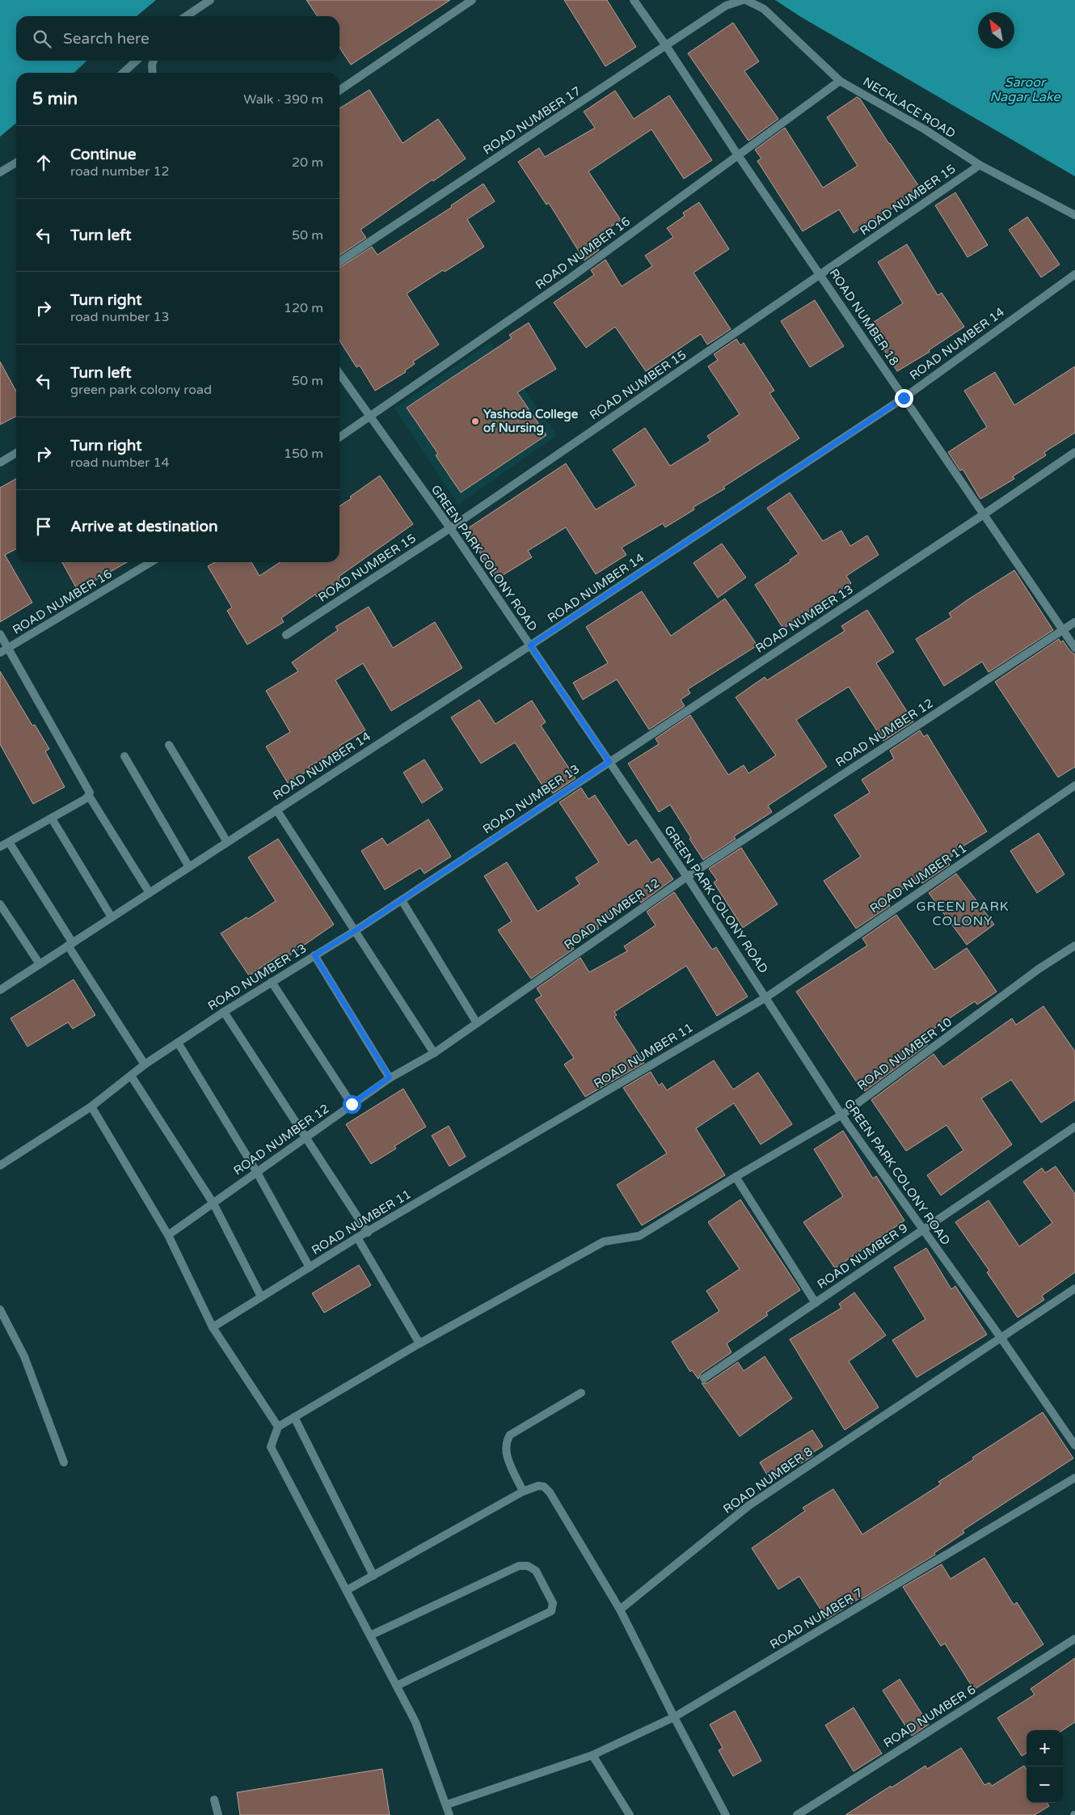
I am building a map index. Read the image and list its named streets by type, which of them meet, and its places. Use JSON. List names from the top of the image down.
{
  "streets": {
    "street": [
      "NECKLACE ROAD",
      "ROAD NUMBER 17",
      "ROAD NUMBER 15",
      "ROAD NUMBER 16",
      "ROAD NUMBER 18",
      "ROAD NUMBER 14",
      "GREEN PARK COLONY ROAD",
      "ROAD NUMBER 13",
      "ROAD NUMBER 12",
      "ROAD NUMBER 11",
      "ROAD NUMBER 10",
      "ROAD NUMBER 9",
      "ROAD NUMBER 8",
      "ROAD NUMBER 7",
      "ROAD NUMBER 6"
    ]
  },
  "crossings": [
    ["NECKLACE ROAD", "ROAD NUMBER 17"],
    ["NECKLACE ROAD", "ROAD NUMBER 15"],
    ["NECKLACE ROAD", "ROAD NUMBER 16"],
    ["ROAD NUMBER 17", "ROAD NUMBER 18"],
    ["ROAD NUMBER 15", "ROAD NUMBER 18"],
    ["ROAD NUMBER 15", "GREEN PARK COLONY ROAD"],
    ["ROAD NUMBER 16", "ROAD NUMBER 18"],
    ["ROAD NUMBER 16", "GREEN PARK COLONY ROAD"],
    ["ROAD NUMBER 18", "ROAD NUMBER 14"],
    ["ROAD NUMBER 18", "ROAD NUMBER 13"],
    ["ROAD NUMBER 18", "ROAD NUMBER 12"],
    ["ROAD NUMBER 14", "GREEN PARK COLONY ROAD"],
    ["GREEN PARK COLONY ROAD", "ROAD NUMBER 13"],
    ["GREEN PARK COLONY ROAD", "ROAD NUMBER 12"],
    ["GREEN PARK COLONY ROAD", "ROAD NUMBER 11"],
    ["GREEN PARK COLONY ROAD", "ROAD NUMBER 10"],
    ["GREEN PARK COLONY ROAD", "ROAD NUMBER 9"],
    ["GREEN PARK COLONY ROAD", "ROAD NUMBER 8"]
  ],
  "districts": ["GREEN PARK COLONY"],
  "water": ["Saroor Nagar Lake"],
  "places": ["Yashoda College of Nursing"],
  "north": "top left",
  "page": {
    "search": "Search here",
    "heading": ["5 min", "Walk · 390 m"],
    "list": [
      ["Continue", "road number 12", "20 m"],
      ["Turn left", "50 m"],
      ["Turn right", "road number 13", "120 m"],
      ["Turn left", "green park colony road", "50 m"],
      ["Turn right", "road number 14", "150 m"],
      "Arrive at destination"
    ],
    "map_buttons": ["+", "−"]
  }
}
